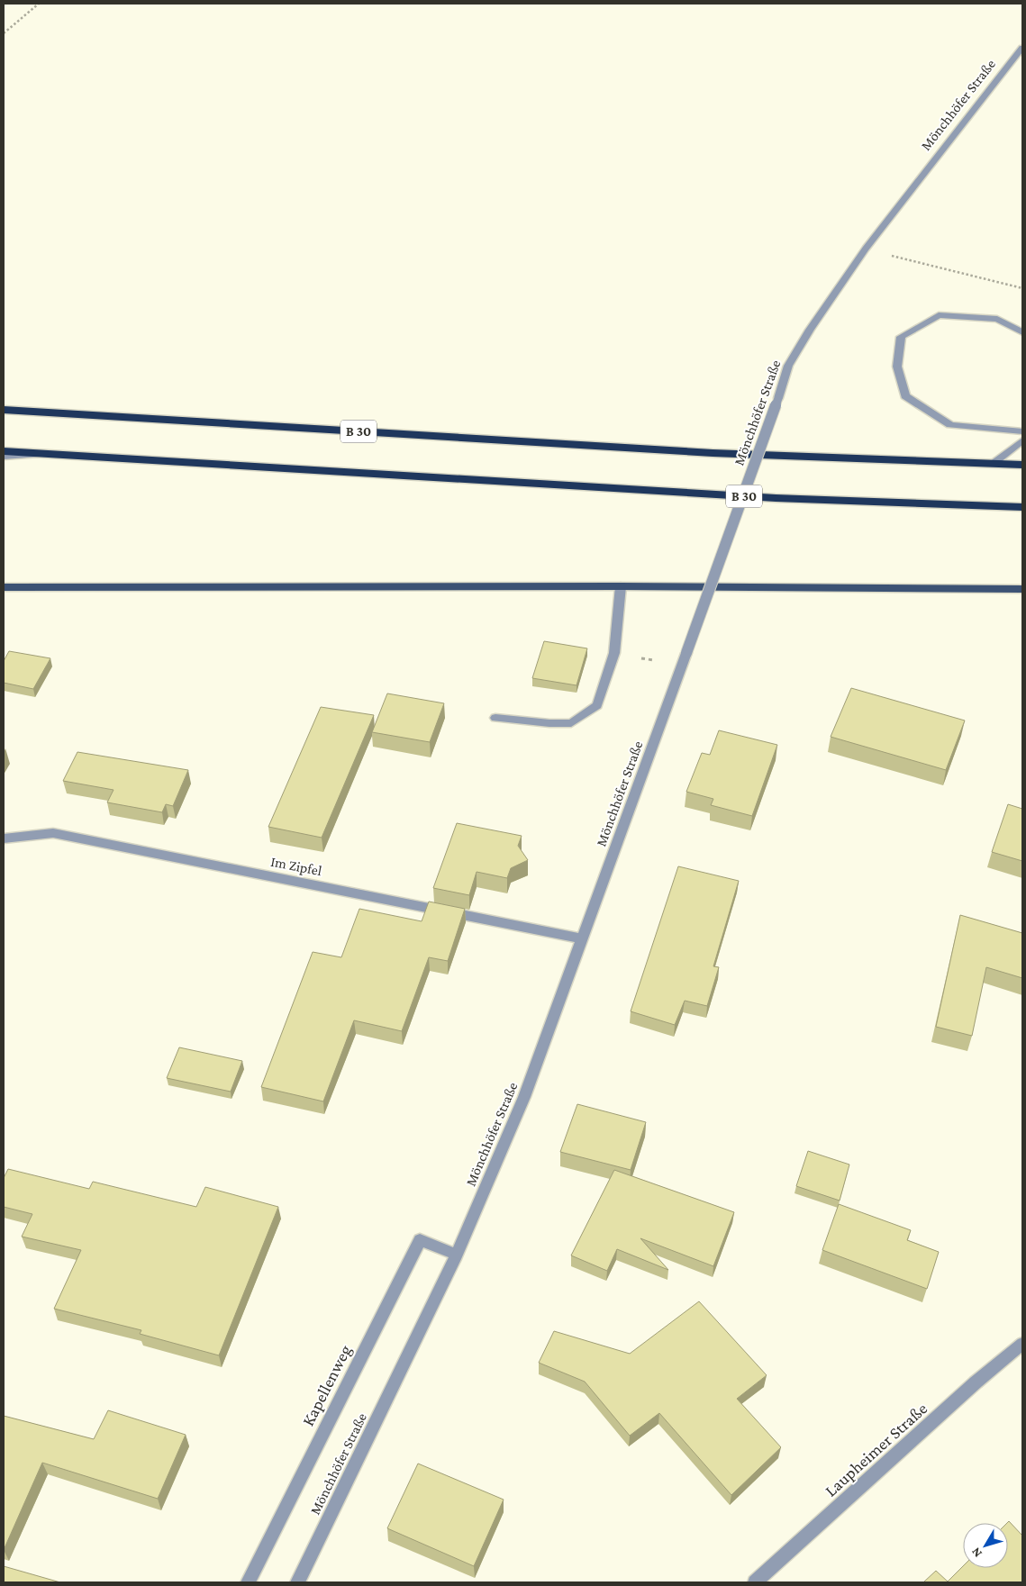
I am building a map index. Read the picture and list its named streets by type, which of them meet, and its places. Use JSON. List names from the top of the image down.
{
  "streets": {
    "highway": ["B 30"],
    "street": [
      "Mönchhöfer Straße",
      "Im Zipfel",
      "Kapellenweg",
      "Laupheimer Straße"
    ]
  },
  "crossings": [
    ["Mönchhöfer Straße", "Im Zipfel"],
    ["Mönchhöfer Straße", "Kapellenweg"]
  ],
  "north": "bottom left"
}
